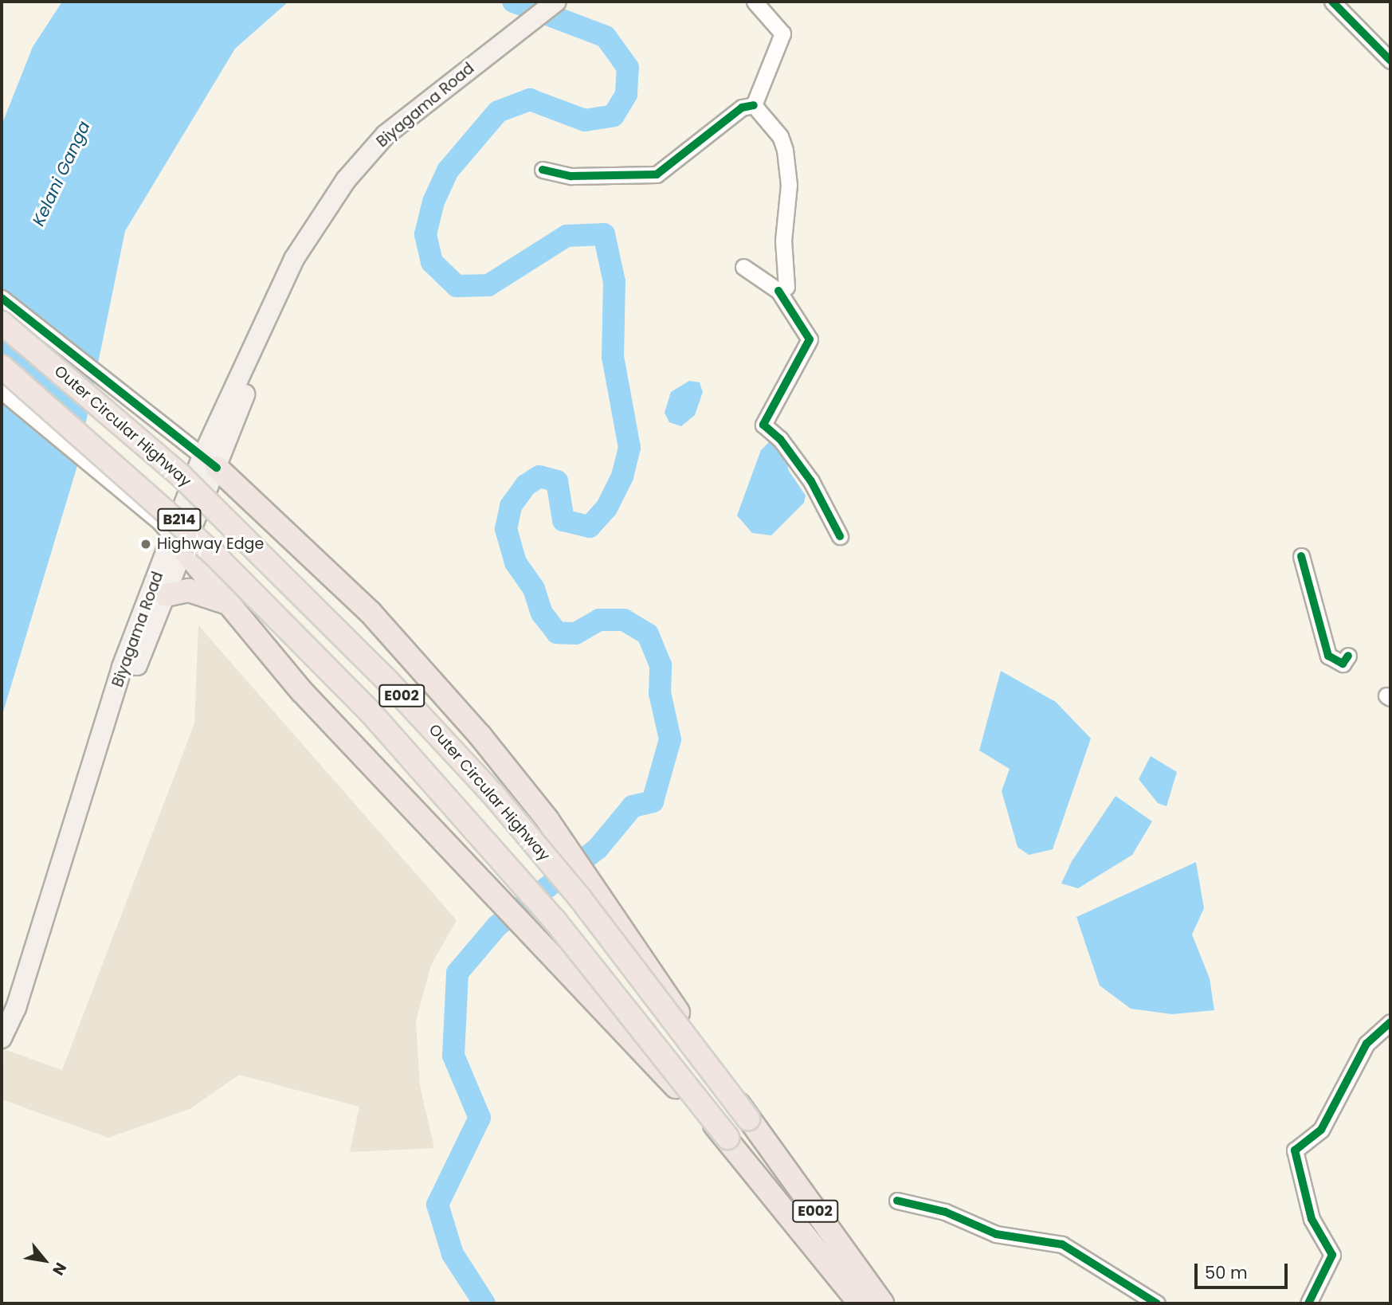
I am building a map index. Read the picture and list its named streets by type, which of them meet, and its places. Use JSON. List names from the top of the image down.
{
  "streets": {
    "highway": ["Outer Circular Highway", "E002"],
    "main road": ["Biyagama Road", "B214"]
  },
  "water": ["Kelani Ganga"],
  "places": ["Highway Edge"],
  "scale_bar": "50 m",
  "north": "bottom right"
}
